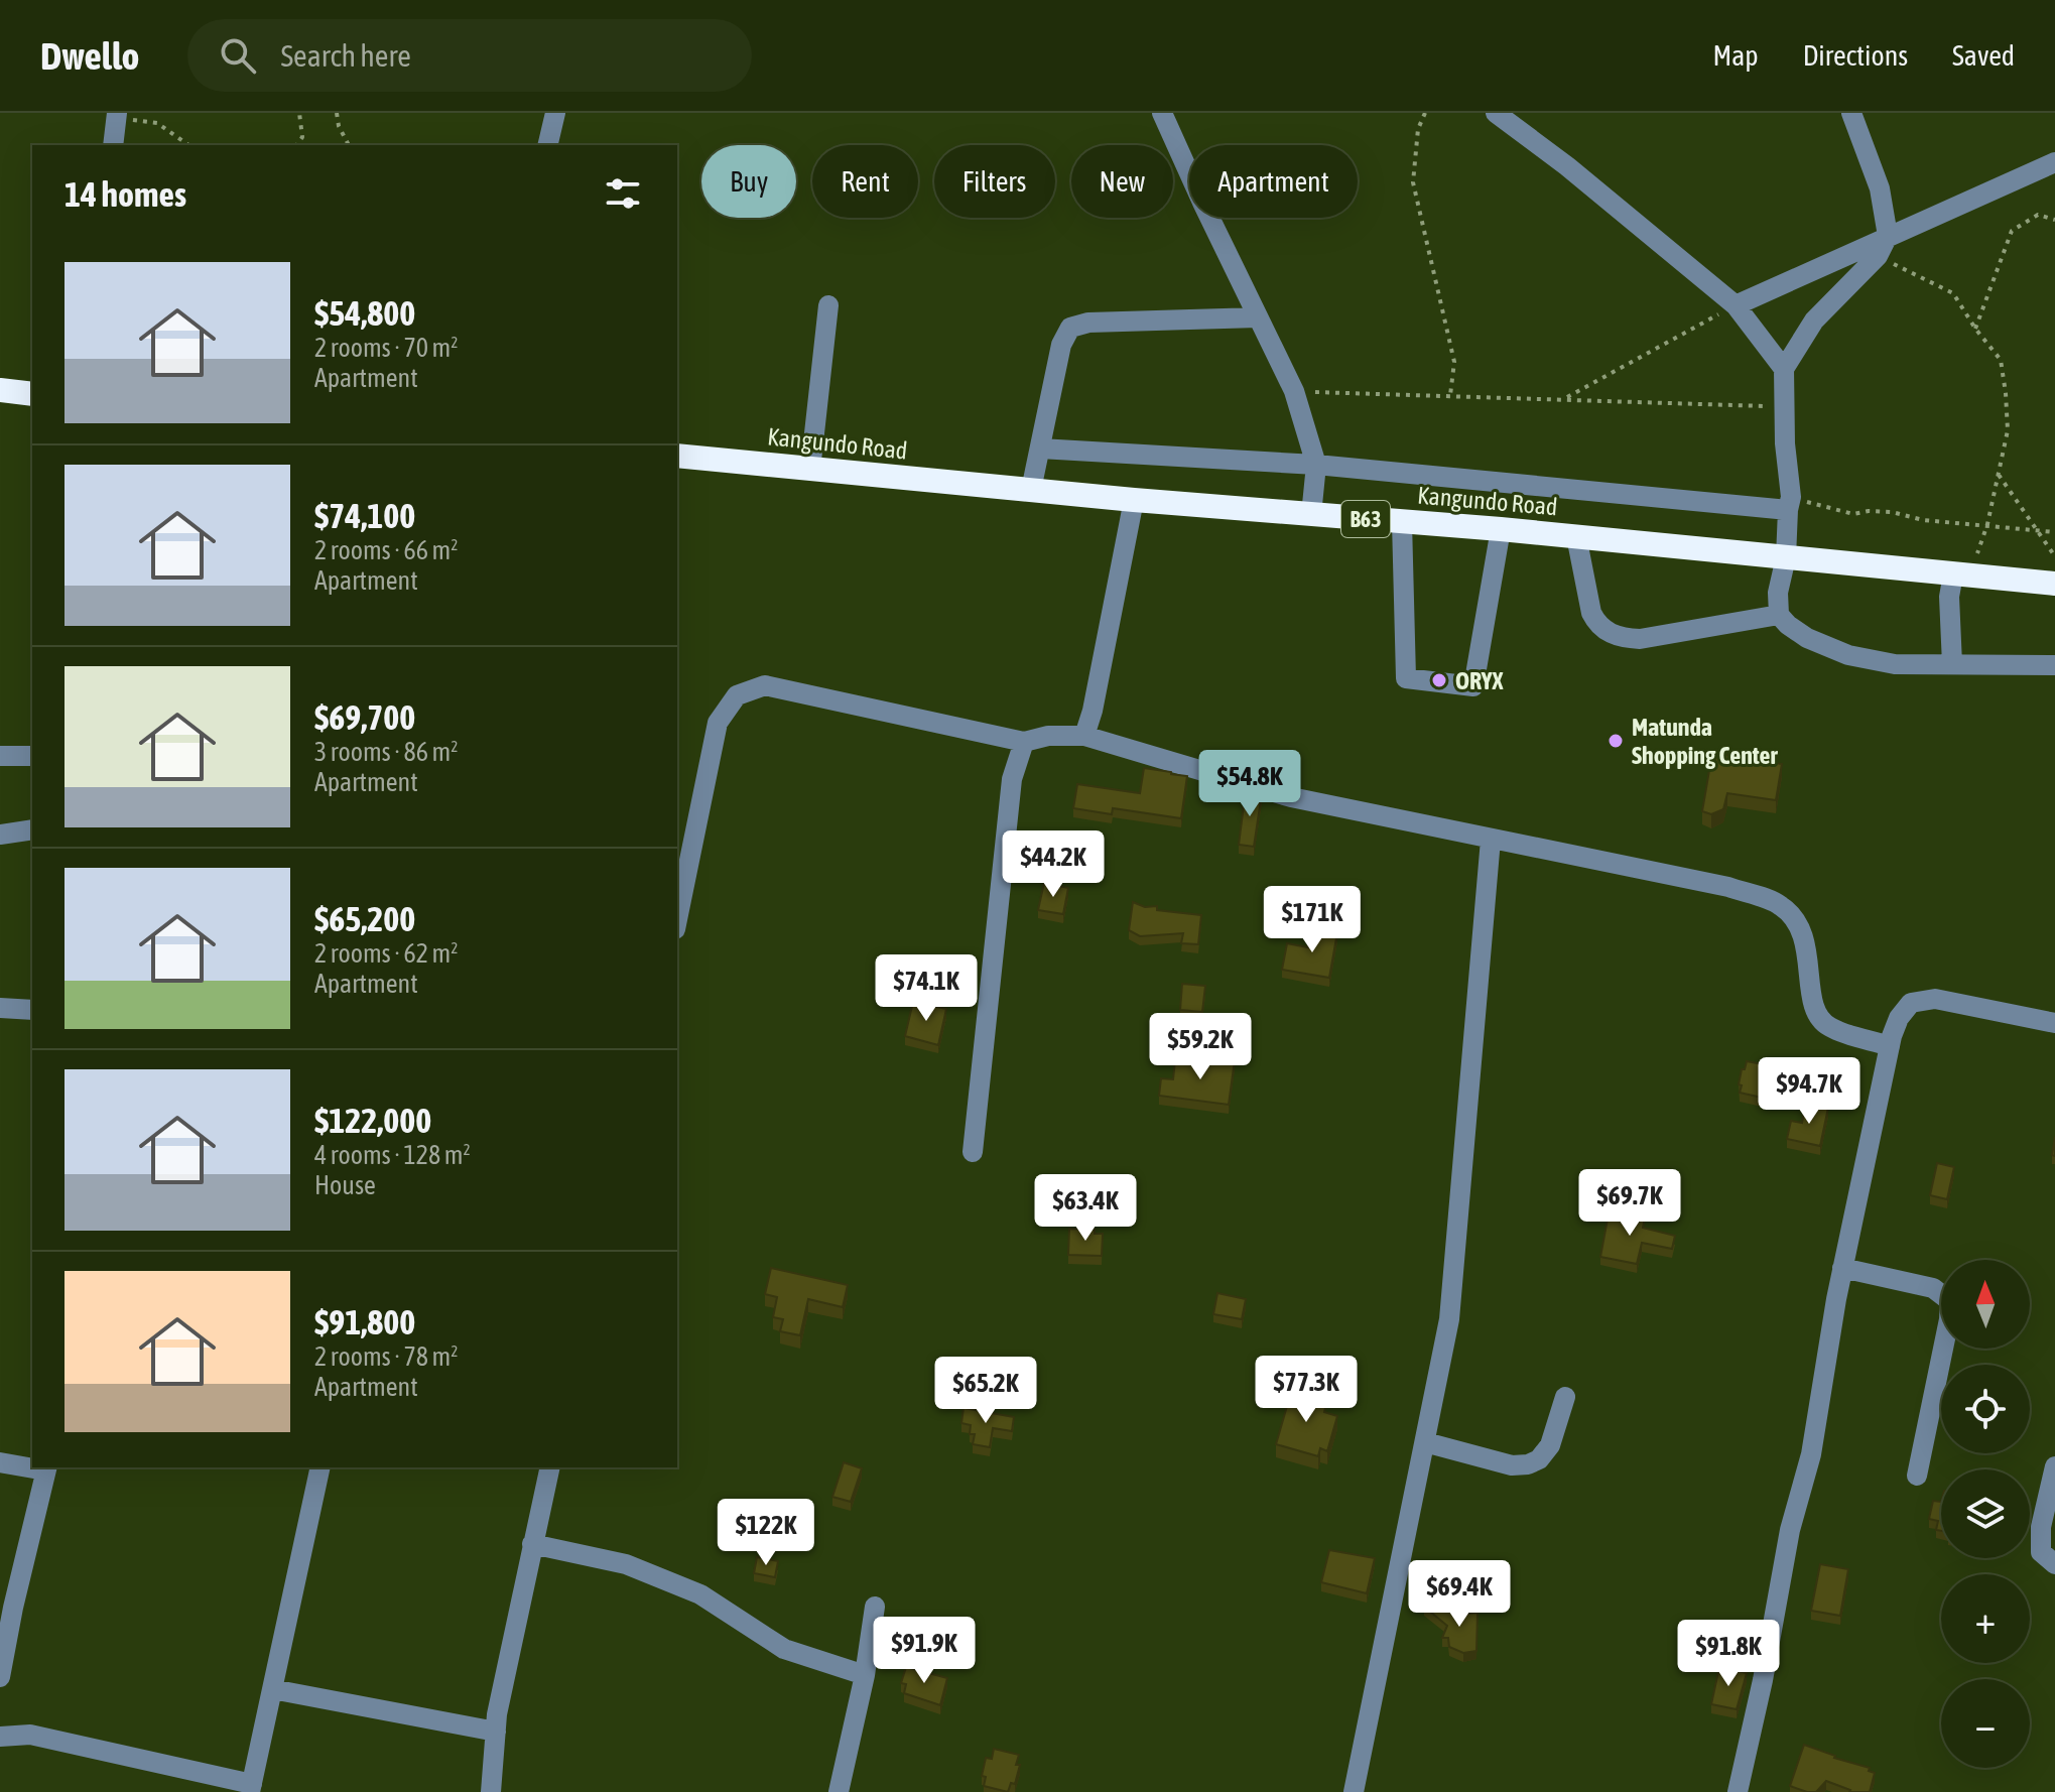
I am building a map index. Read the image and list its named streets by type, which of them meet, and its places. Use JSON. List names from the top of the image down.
{
  "streets": {
    "highway": ["Kangundo Road", "B63"]
  },
  "places": ["ORYX", "Matunda Shopping Center"],
  "north": "top",
  "page": {
    "header": "Dwello",
    "search": "Search here",
    "nav": ["Map", "Directions", "Saved"],
    "chip": [
      "Buy",
      "Rent",
      "Filters",
      "New",
      "Apartment"
    ],
    "heading": "14 homes",
    "list": [
      {
        "name": "$54,800",
        "note": "2 rooms · 70 m² · Apartment"
      },
      {
        "name": "$74,100",
        "note": "2 rooms · 66 m² · Apartment"
      },
      {
        "name": "$69,700",
        "note": "3 rooms · 86 m² · Apartment"
      },
      {
        "name": "$65,200",
        "note": "2 rooms · 62 m² · Apartment"
      },
      {
        "name": "$122,000",
        "note": "4 rooms · 128 m² · House"
      },
      {
        "name": "$91,800",
        "note": "2 rooms · 78 m² · Apartment"
      }
    ],
    "price": [
      "$54.8K",
      "$44.2K",
      "$171K",
      "$74.1K",
      "$59.2K",
      "$94.7K",
      "$69.7K",
      "$63.4K",
      "$77.3K",
      "$65.2K",
      "$122K",
      "$69.4K",
      "$91.9K",
      "$91.8K"
    ],
    "map_buttons": ["+", "−"]
  }
}
